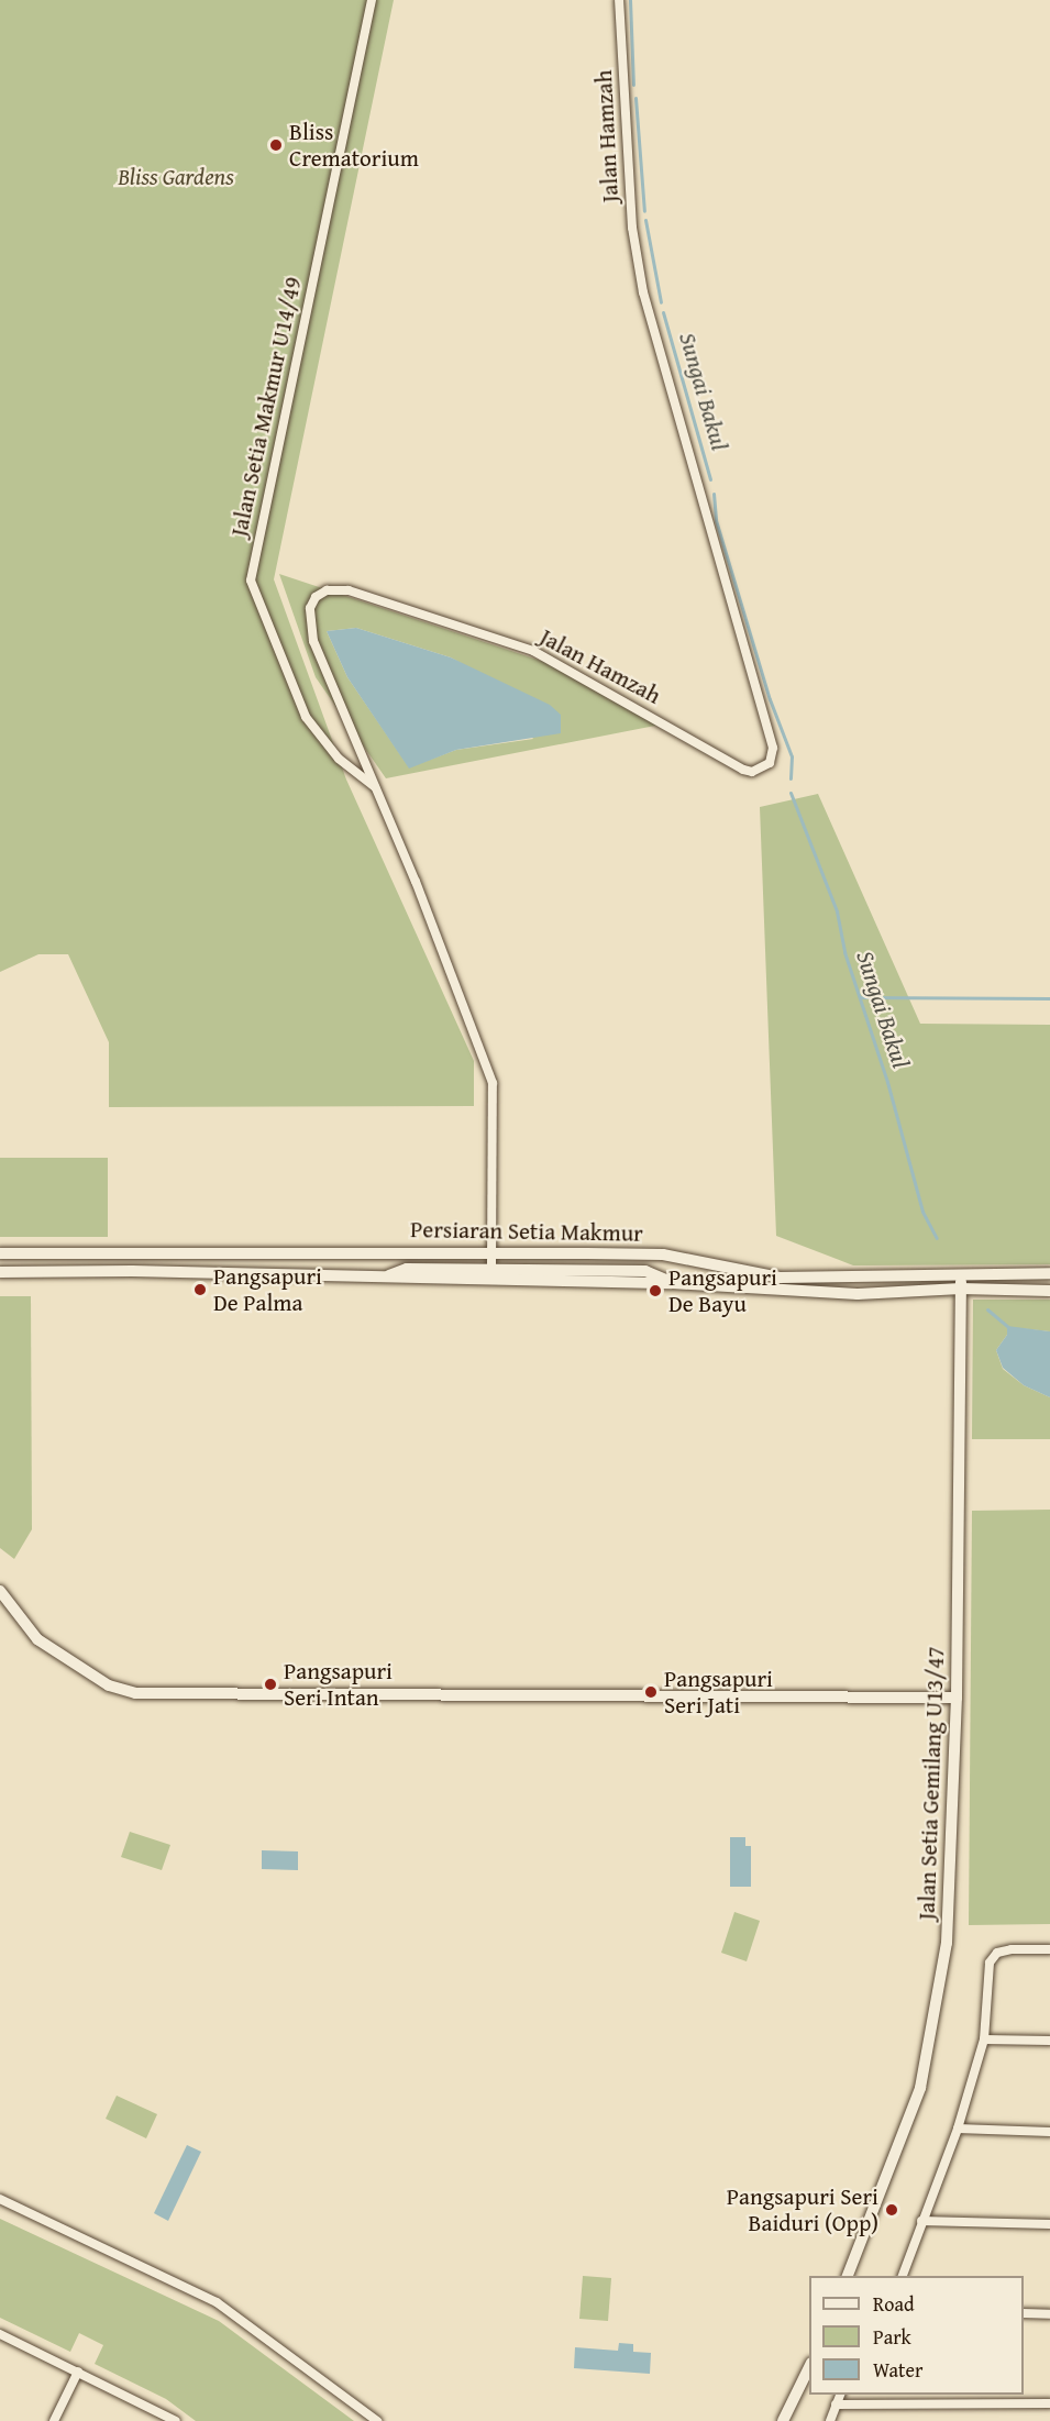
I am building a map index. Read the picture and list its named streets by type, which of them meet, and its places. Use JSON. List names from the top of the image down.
{
  "streets": {
    "street": [
      "Jalan Hamzah",
      "Jalan Setia Makmur U14/49",
      "Persiaran Setia Makmur",
      "Jalan Setia Gemilang U13/47"
    ]
  },
  "crossings": [
    ["Jalan Hamzah", "Jalan Setia Makmur U14/49"],
    ["Jalan Hamzah", "Persiaran Setia Makmur"],
    ["Persiaran Setia Makmur", "Jalan Setia Gemilang U13/47"]
  ],
  "water": ["Sungai Bakul"],
  "parks": ["Bliss Gardens"],
  "places": [
    "Bliss Crematorium",
    "Pangsapuri De Palma",
    "Pangsapuri De Bayu",
    "Pangsapuri Seri Intan",
    "Pangsapuri Seri Jati",
    "Pangsapuri Seri Baiduri (Opp)"
  ],
  "legend": ["Road", "Park", "Water"]
}
